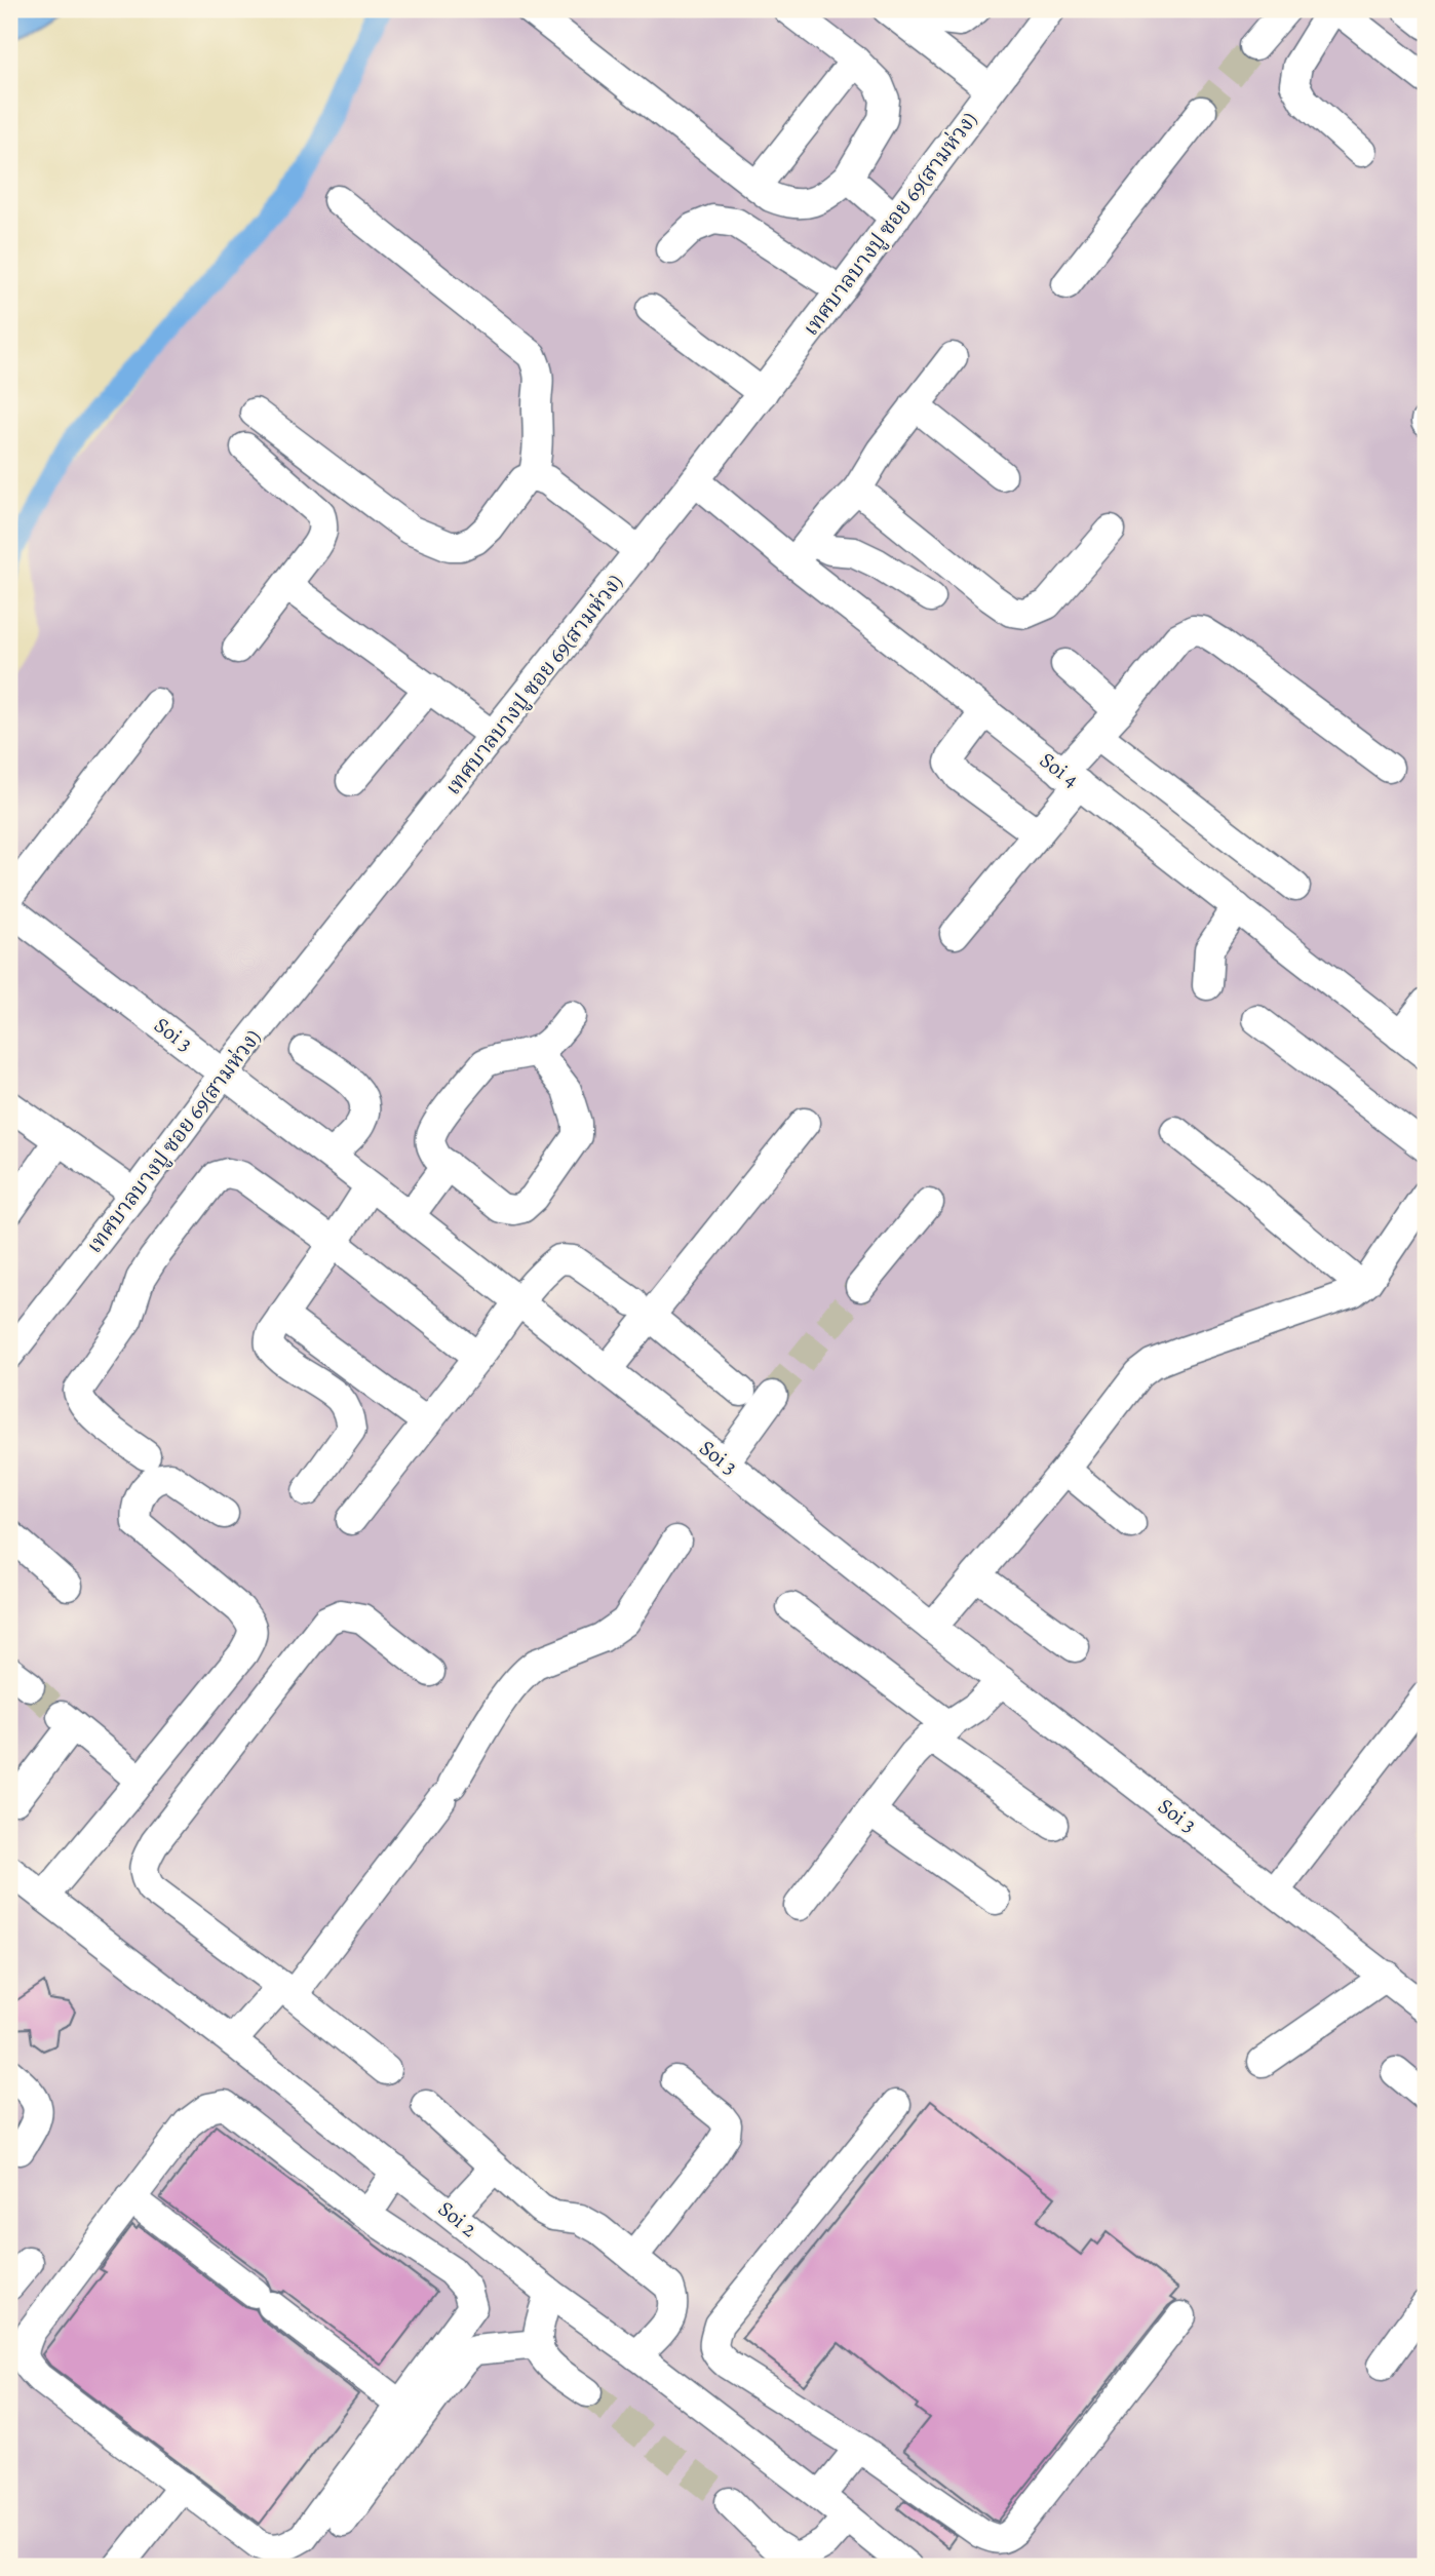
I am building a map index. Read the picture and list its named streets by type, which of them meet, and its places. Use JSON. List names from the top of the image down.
{
  "streets": {
    "street": [
      "เทศบาลบางปู ซอย 69(สามห่วง)",
      "Soi 4",
      "Soi 3",
      "Soi 2"
    ]
  },
  "crossings": [
    ["เทศบาลบางปู ซอย 69(สามห่วง)", "Soi 4"],
    ["เทศบาลบางปู ซอย 69(สามห่วง)", "Soi 3"]
  ]
}
